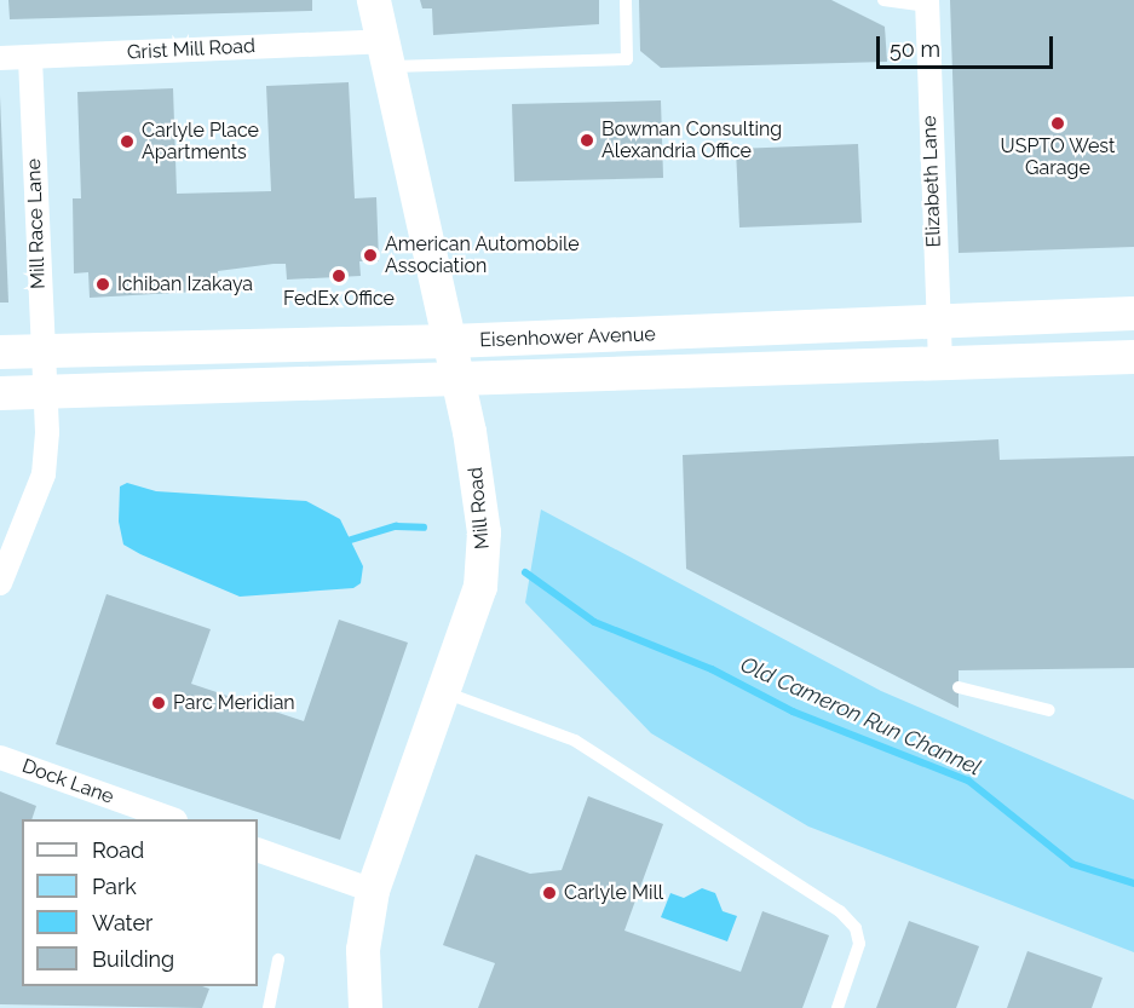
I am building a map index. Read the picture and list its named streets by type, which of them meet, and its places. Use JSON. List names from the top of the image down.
{
  "streets": {
    "main road": ["Eisenhower Avenue", "Mill Road"],
    "street": [
      "Grist Mill Road",
      "Elizabeth Lane",
      "Mill Race Lane",
      "Dock Lane"
    ]
  },
  "crossings": [
    ["Grist Mill Road", "Mill Race Lane"],
    ["Grist Mill Road", "Mill Road"],
    ["Elizabeth Lane", "Eisenhower Avenue"],
    ["Mill Race Lane", "Eisenhower Avenue"],
    ["Eisenhower Avenue", "Mill Road"]
  ],
  "water": ["Old Cameron Run Channel"],
  "places": [
    "USPTO West Garage",
    "Bowman Consulting Alexandria Office",
    "Carlyle Place Apartments",
    "American Automobile Association",
    "FedEx Office",
    "Ichiban Izakaya",
    "Parc Meridian",
    "Carlyle Mill"
  ],
  "legend": [
    "Road",
    "Park",
    "Water",
    "Building"
  ],
  "scale_bar": "50 m"
}
